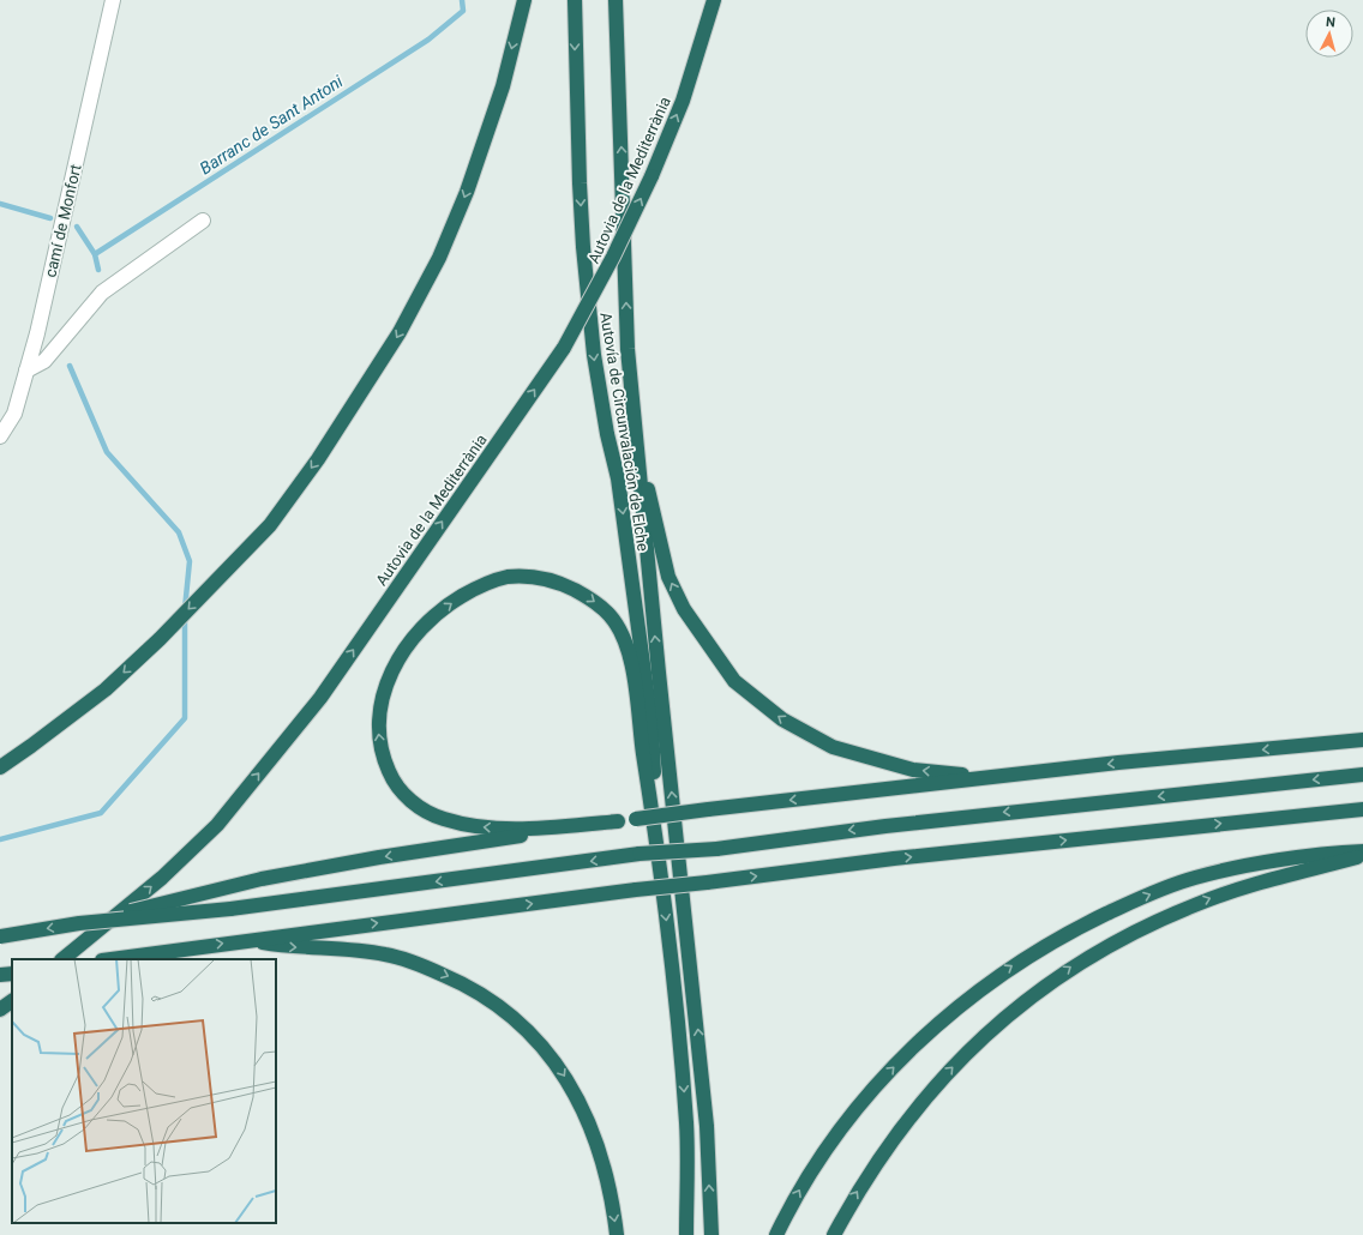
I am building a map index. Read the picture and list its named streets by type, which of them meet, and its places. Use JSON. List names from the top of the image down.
{
  "streets": {
    "highway": ["Autovia de la Mediterrània", "Autovía de Circunvalación de Elche"],
    "street": ["camí de Monfort"]
  },
  "one_way": ["Autovia de la Mediterrània"],
  "water": ["Barranc de Sant Antoni"],
  "north": "top"
}
